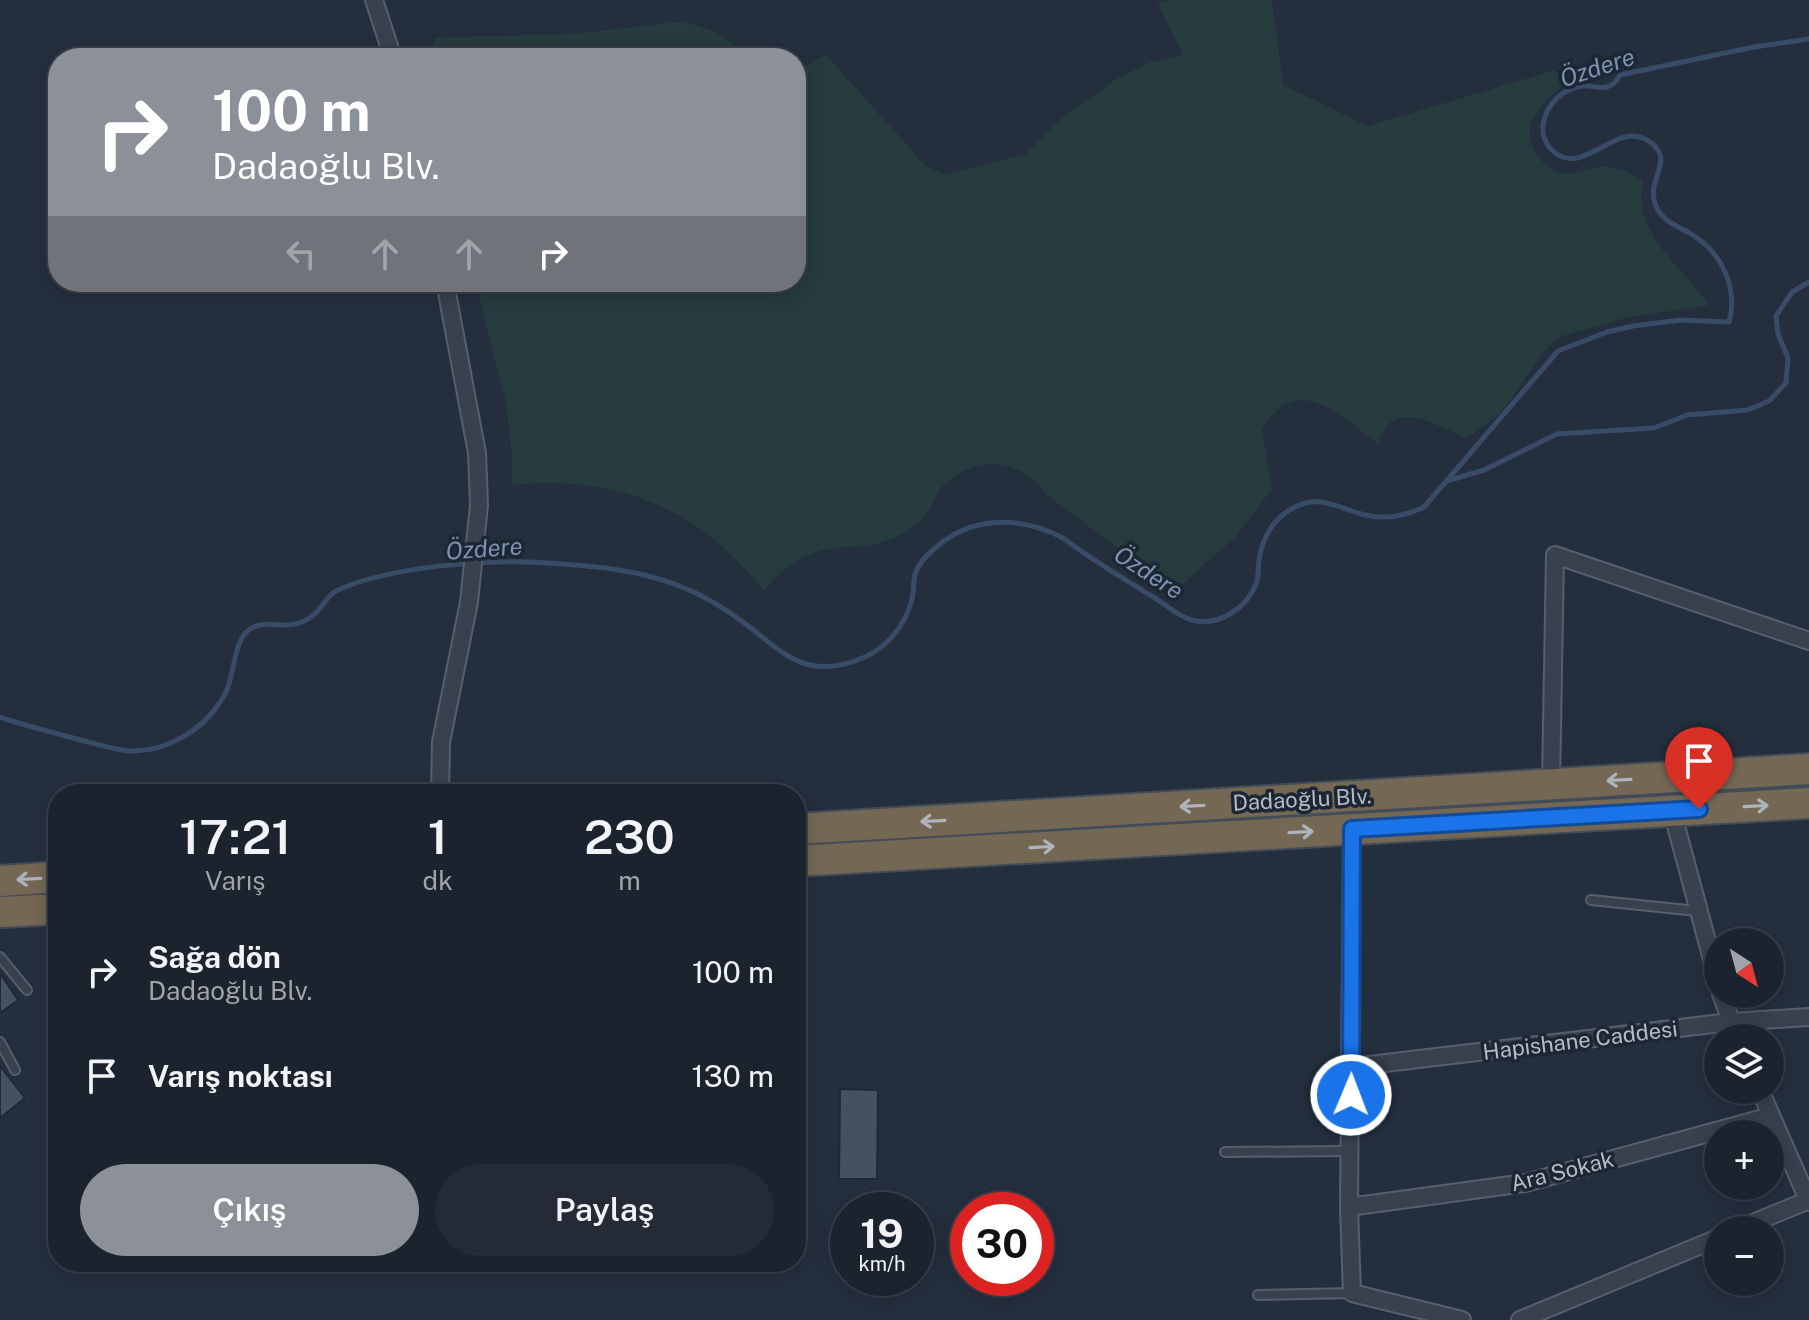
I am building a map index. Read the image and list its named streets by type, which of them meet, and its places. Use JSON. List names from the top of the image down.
{
  "streets": {
    "highway": ["Dadaoğlu Blv."],
    "street": ["Hapishane Caddesi", "Ara Sokak"]
  },
  "water": ["Özdere"],
  "north": "bottom right",
  "page": {
    "turn": ["100 m", "Dadaoğlu Blv."],
    "eta": [
      "17:21",
      "Varış",
      "1",
      "dk",
      "230",
      "m"
    ],
    "list": [
      {
        "name": "Sağa dön",
        "note": "Dadaoğlu Blv.",
        "value": "100 m"
      },
      {
        "name": "Varış noktası",
        "value": "130 m"
      }
    ],
    "map_buttons": ["+", "−"],
    "buttons": ["Çıkış", "Paylaş"],
    "speed": "19 km/h",
    "limit": "30"
  }
}
